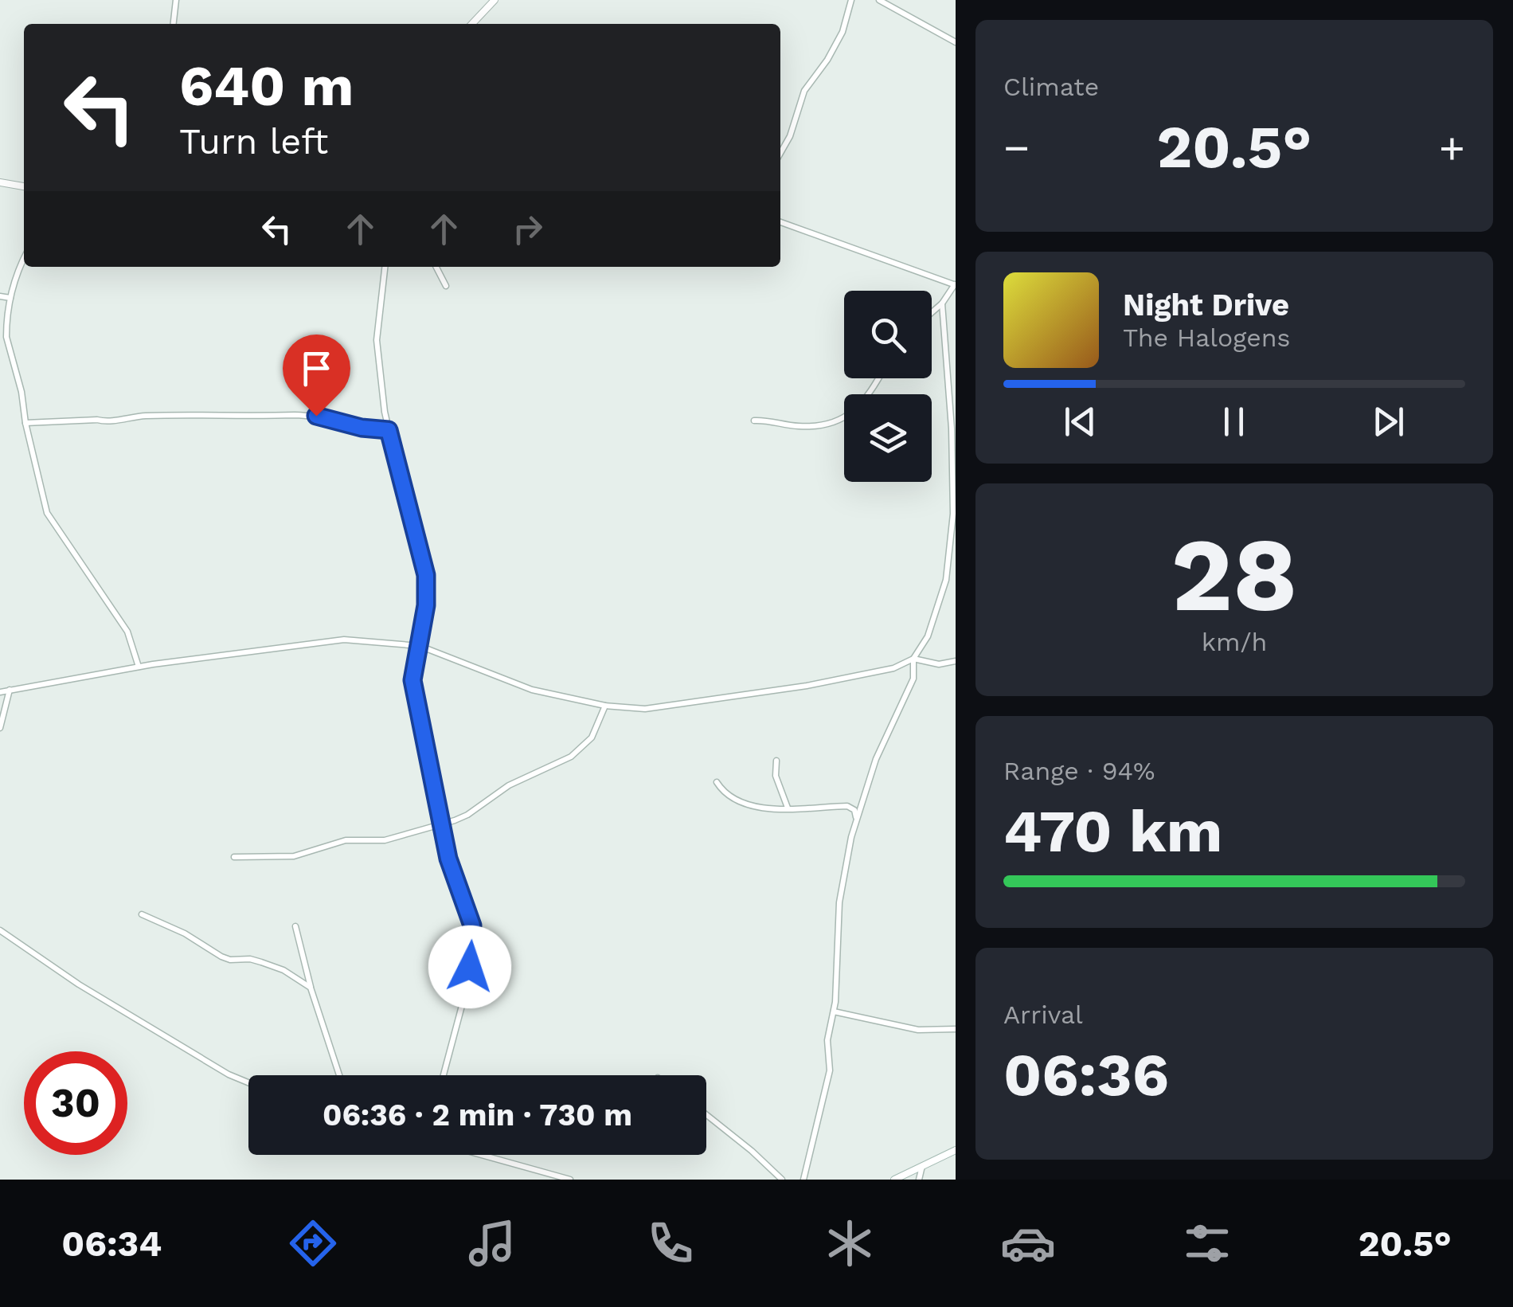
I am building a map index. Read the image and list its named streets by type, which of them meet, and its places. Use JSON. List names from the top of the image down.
{
  "page": {
    "tile": [
      "Climate",
      ["28", "km/h"],
      ["Range · 94%", "470 km"],
      ["Arrival", "06:36"]
    ],
    "turn": ["640 m", "Turn left"],
    "heat": ["−", "20.5°", "+"],
    "song": ["Night Drive", "The Halogens"],
    "limit": "30",
    "trip": "06:36 · 2 min · 730 m",
    "tabs": ["06:34", "20.5°"]
  }
}
